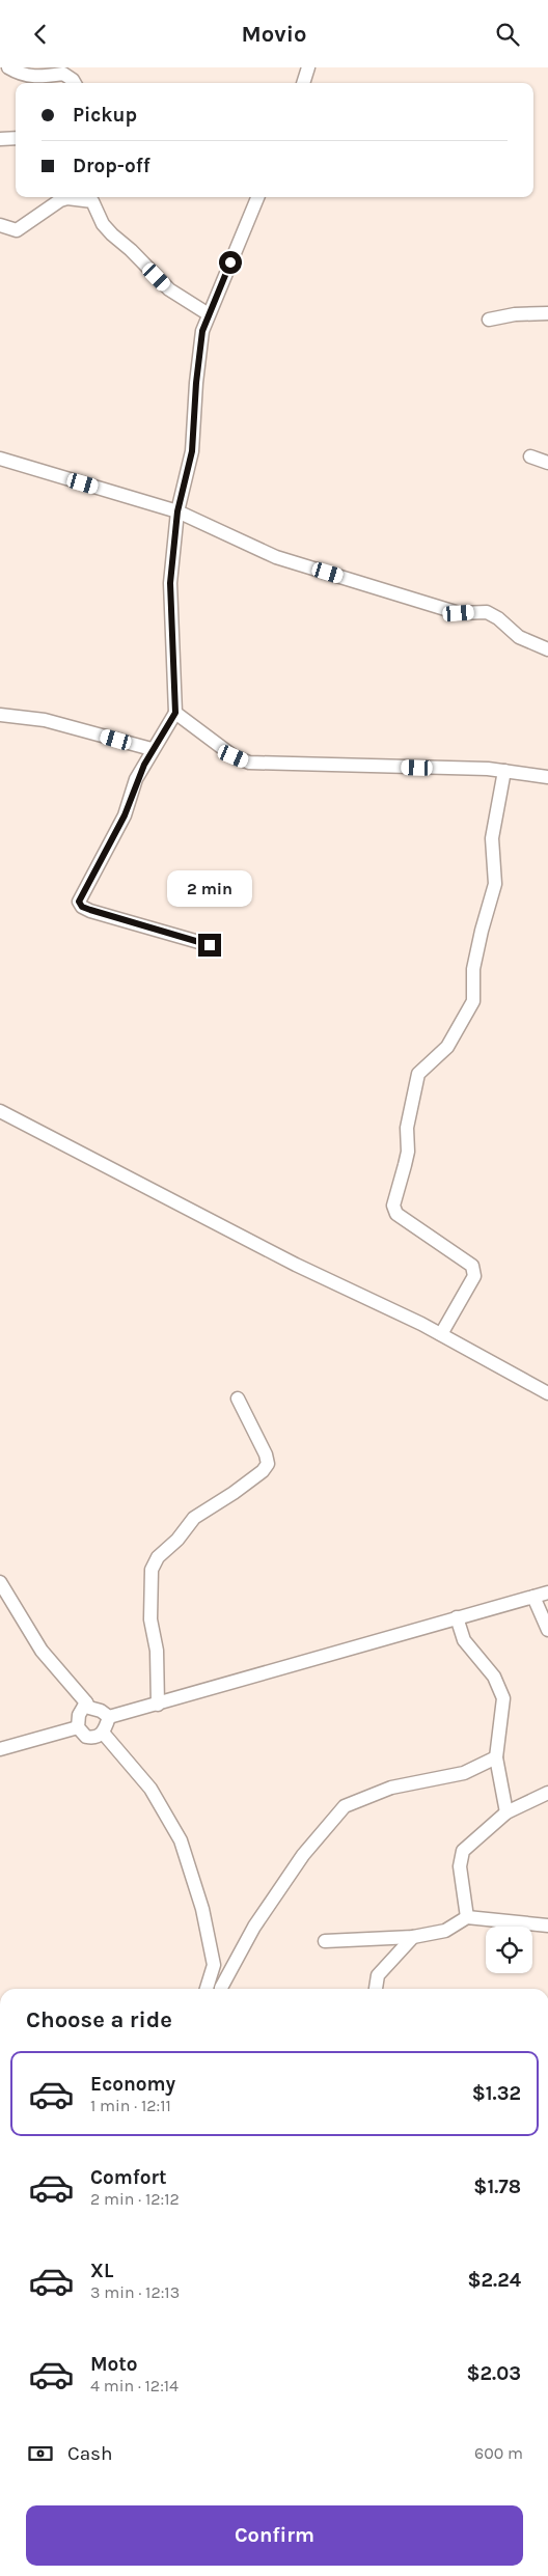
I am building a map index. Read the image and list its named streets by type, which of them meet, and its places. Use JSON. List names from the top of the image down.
{
  "page": {
    "header": "Movio",
    "banner": ["Pickup", "Drop-off"],
    "bubble": "2 min",
    "heading": "Choose a ride",
    "list": [
      {
        "name": "Economy",
        "note": "1 min · 12:11",
        "value": "$1.32"
      },
      {
        "name": "Comfort",
        "note": "2 min · 12:12",
        "value": "$1.78"
      },
      {
        "name": "XL",
        "note": "3 min · 12:13",
        "value": "$2.24"
      },
      {
        "name": "Moto",
        "note": "4 min · 12:14",
        "value": "$2.03"
      }
    ],
    "pay": ["Cash", "600 m"],
    "buttons": "Confirm"
  }
}
